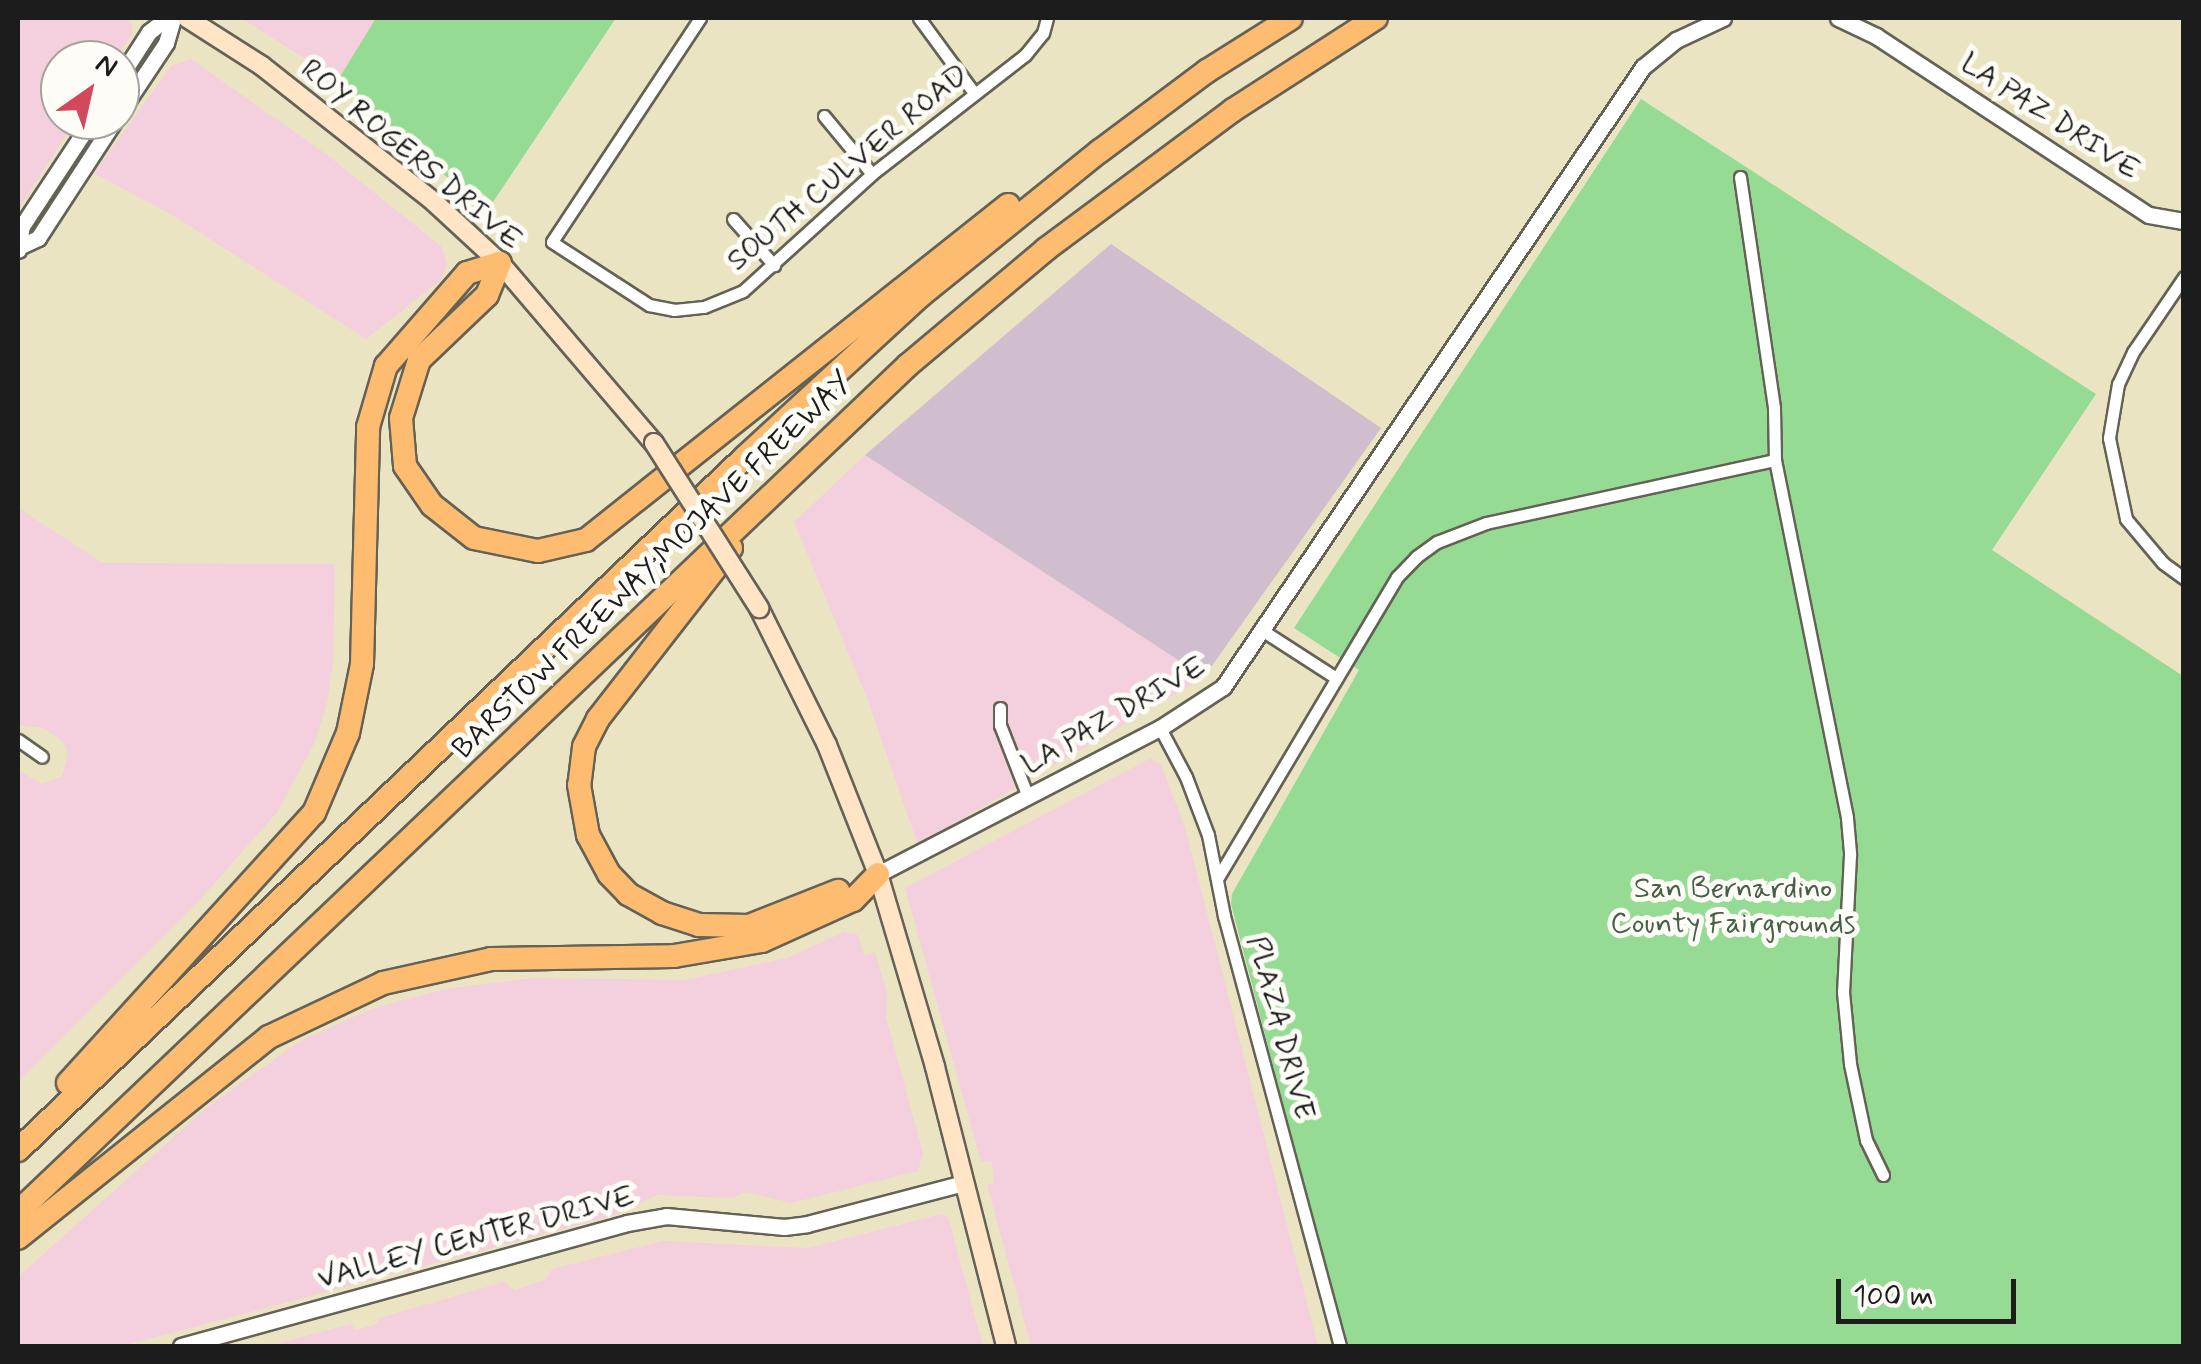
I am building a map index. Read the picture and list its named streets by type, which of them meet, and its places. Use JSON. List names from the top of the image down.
{
  "streets": {
    "highway": ["BARSTOW FREEWAY;MOJAVE FREEWAY"],
    "main road": ["ROY ROGERS DRIVE"],
    "street": [
      "LA PAZ DRIVE",
      "SOUTH CULVER ROAD",
      "PLAZA DRIVE",
      "VALLEY CENTER DRIVE"
    ]
  },
  "crossings": [
    ["LA PAZ DRIVE", "ROY ROGERS DRIVE"],
    ["LA PAZ DRIVE", "PLAZA DRIVE"]
  ],
  "parks": ["San Bernardino County Fairgrounds"],
  "scale_bar": "100 m",
  "north": "top right"
}
